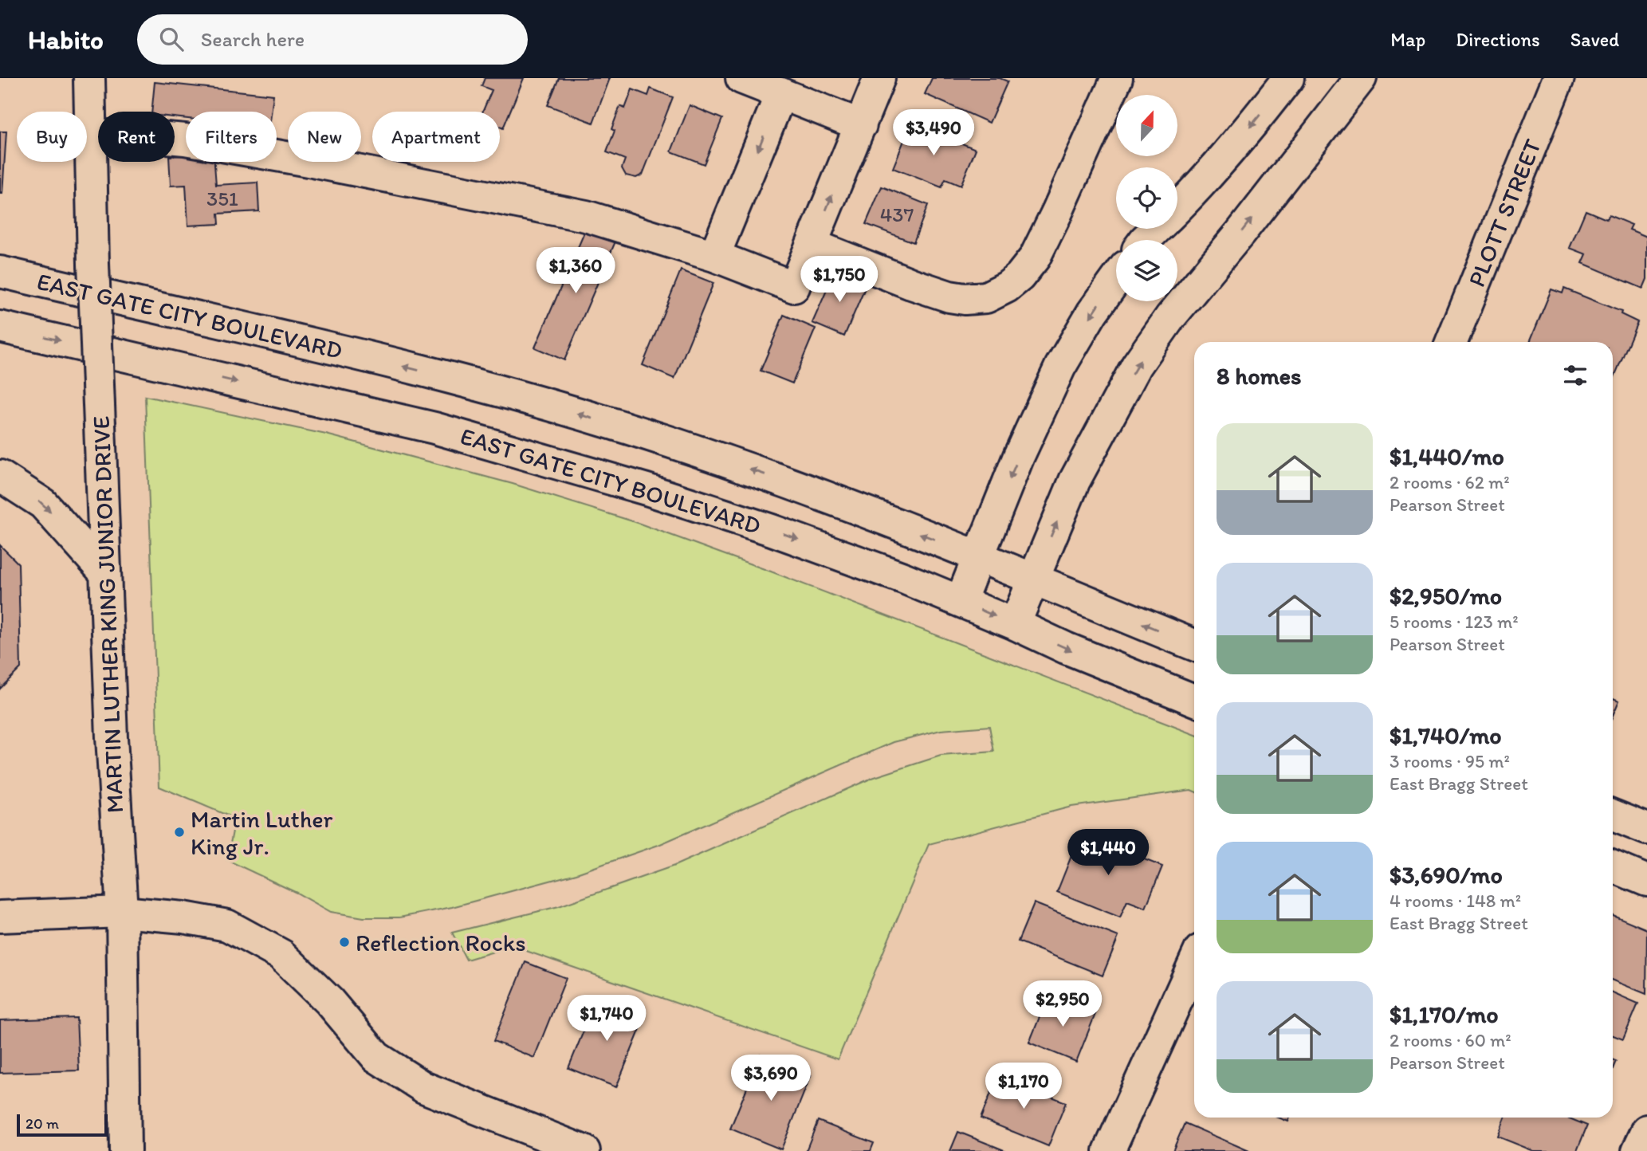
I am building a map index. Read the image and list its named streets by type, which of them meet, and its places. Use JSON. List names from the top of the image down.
{
  "streets": {
    "main road": ["PLOTT STREET", "EAST GATE CITY BOULEVARD", "MARTIN LUTHER KING JUNIOR DRIVE"]
  },
  "places": ["Martin Luther King Jr.", "Reflection Rocks"],
  "house_numbers": ["351", "437"],
  "scale_bar": "20 m",
  "north": "top",
  "page": {
    "header": "Habito",
    "search": "Search here",
    "nav": ["Map", "Directions", "Saved"],
    "price": [
      "$3,490",
      "$1,360",
      "$1,750",
      "$1,440",
      "$2,950",
      "$1,740",
      "$3,690",
      "$1,170"
    ],
    "chip": [
      "Buy",
      "Rent",
      "Filters",
      "New",
      "Apartment"
    ],
    "heading": "8 homes",
    "list": [
      {
        "name": "$1,440/mo",
        "note": "2 rooms · 62 m² · Pearson Street"
      },
      {
        "name": "$2,950/mo",
        "note": "5 rooms · 123 m² · Pearson Street"
      },
      {
        "name": "$1,740/mo",
        "note": "3 rooms · 95 m² · East Bragg Street"
      },
      {
        "name": "$3,690/mo",
        "note": "4 rooms · 148 m² · East Bragg Street"
      },
      {
        "name": "$1,170/mo",
        "note": "2 rooms · 60 m² · Pearson Street"
      }
    ],
    "scale": "20 m"
  }
}
